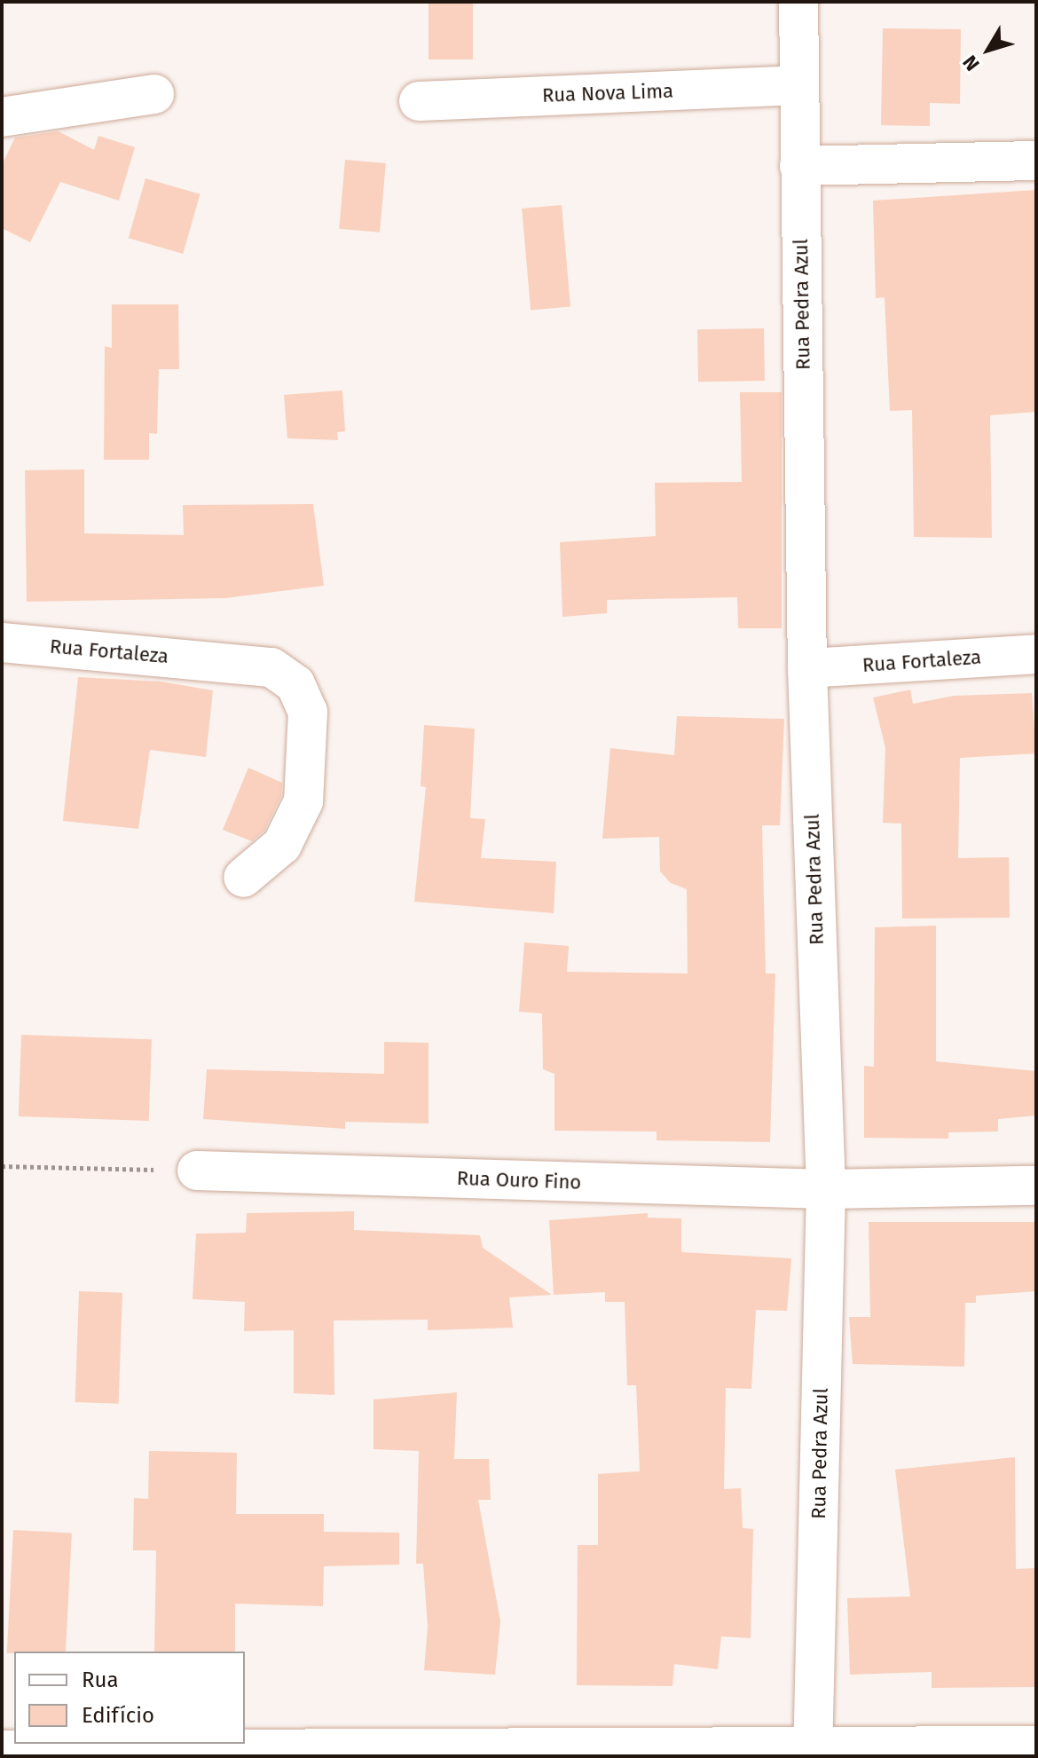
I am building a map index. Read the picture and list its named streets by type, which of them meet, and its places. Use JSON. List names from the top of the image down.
{
  "streets": {
    "street": [
      "Rua Nova Lima",
      "Rua Pedra Azul",
      "Rua Fortaleza",
      "Rua Ouro Fino"
    ]
  },
  "crossings": [
    ["Rua Nova Lima", "Rua Pedra Azul"],
    ["Rua Pedra Azul", "Rua Fortaleza"],
    ["Rua Pedra Azul", "Rua Ouro Fino"]
  ],
  "legend": ["Rua", "Edifício"],
  "north": "bottom left"
}
